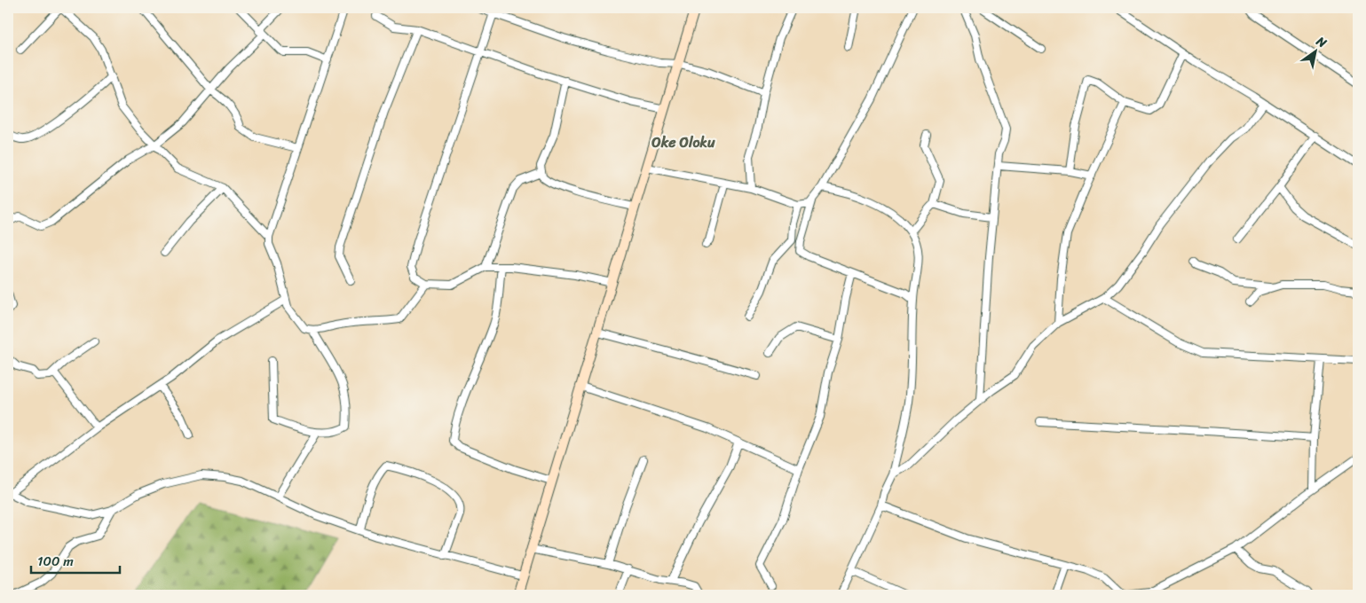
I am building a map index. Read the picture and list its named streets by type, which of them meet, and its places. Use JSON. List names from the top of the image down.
{
  "districts": ["Oke Oloku"],
  "scale_bar": "100 m",
  "north": "top right"
}
